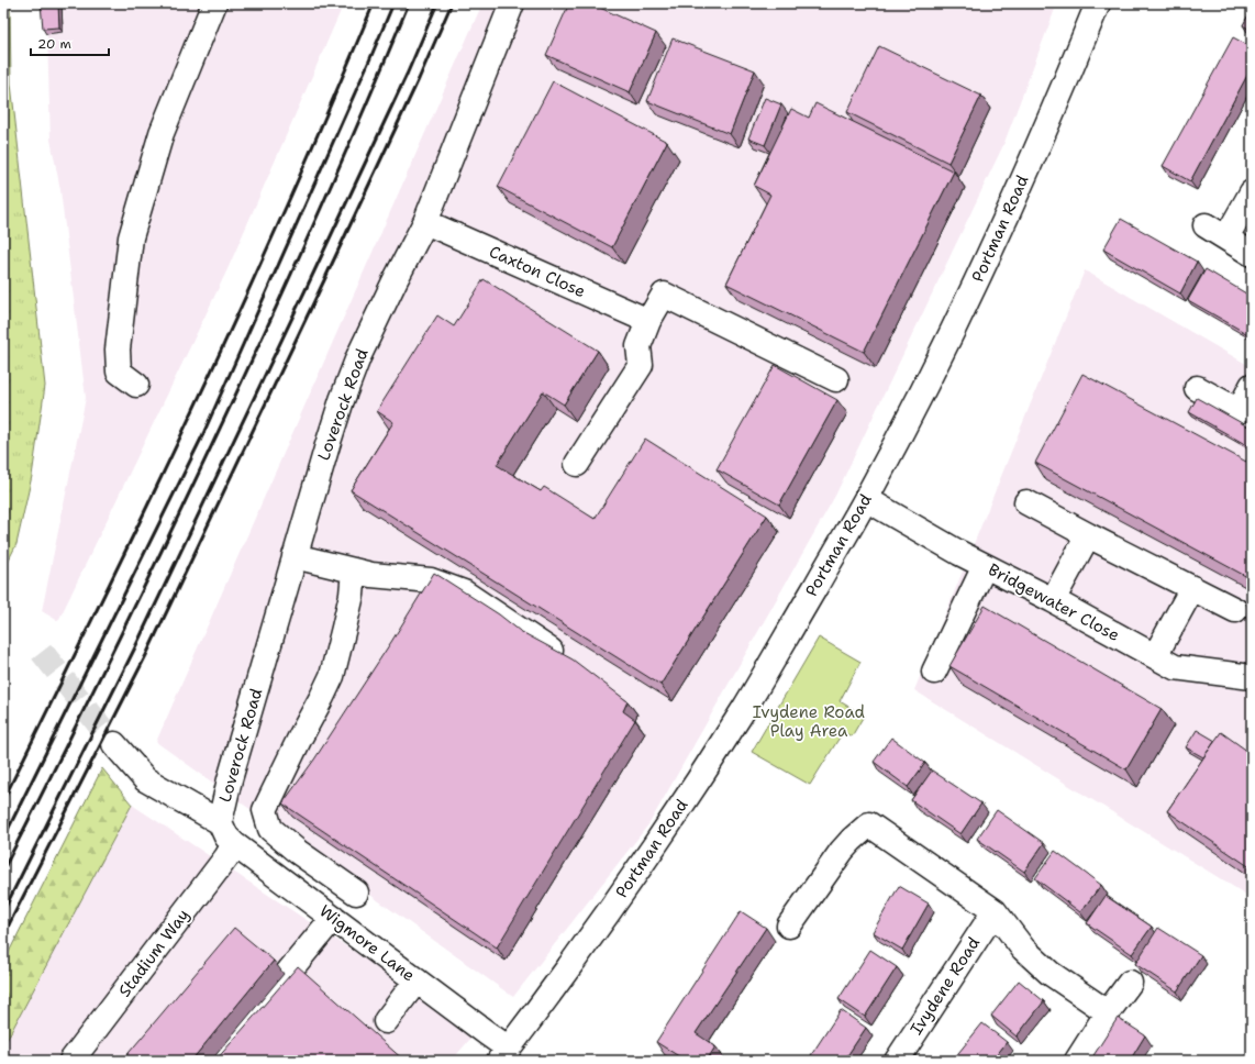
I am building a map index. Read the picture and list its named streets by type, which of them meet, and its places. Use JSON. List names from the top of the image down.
{
  "streets": {
    "street": [
      "Portman Road",
      "Caxton Close",
      "Loverock Road",
      "Bridgewater Close",
      "Wigmore Lane",
      "Stadium Way",
      "Ivydene Road"
    ]
  },
  "crossings": [
    ["Portman Road", "Bridgewater Close"],
    ["Portman Road", "Wigmore Lane"],
    ["Caxton Close", "Loverock Road"],
    ["Loverock Road", "Wigmore Lane"],
    ["Wigmore Lane", "Stadium Way"]
  ],
  "parks": ["Ivydene Road Play Area"],
  "scale_bar": "20 m"
}
